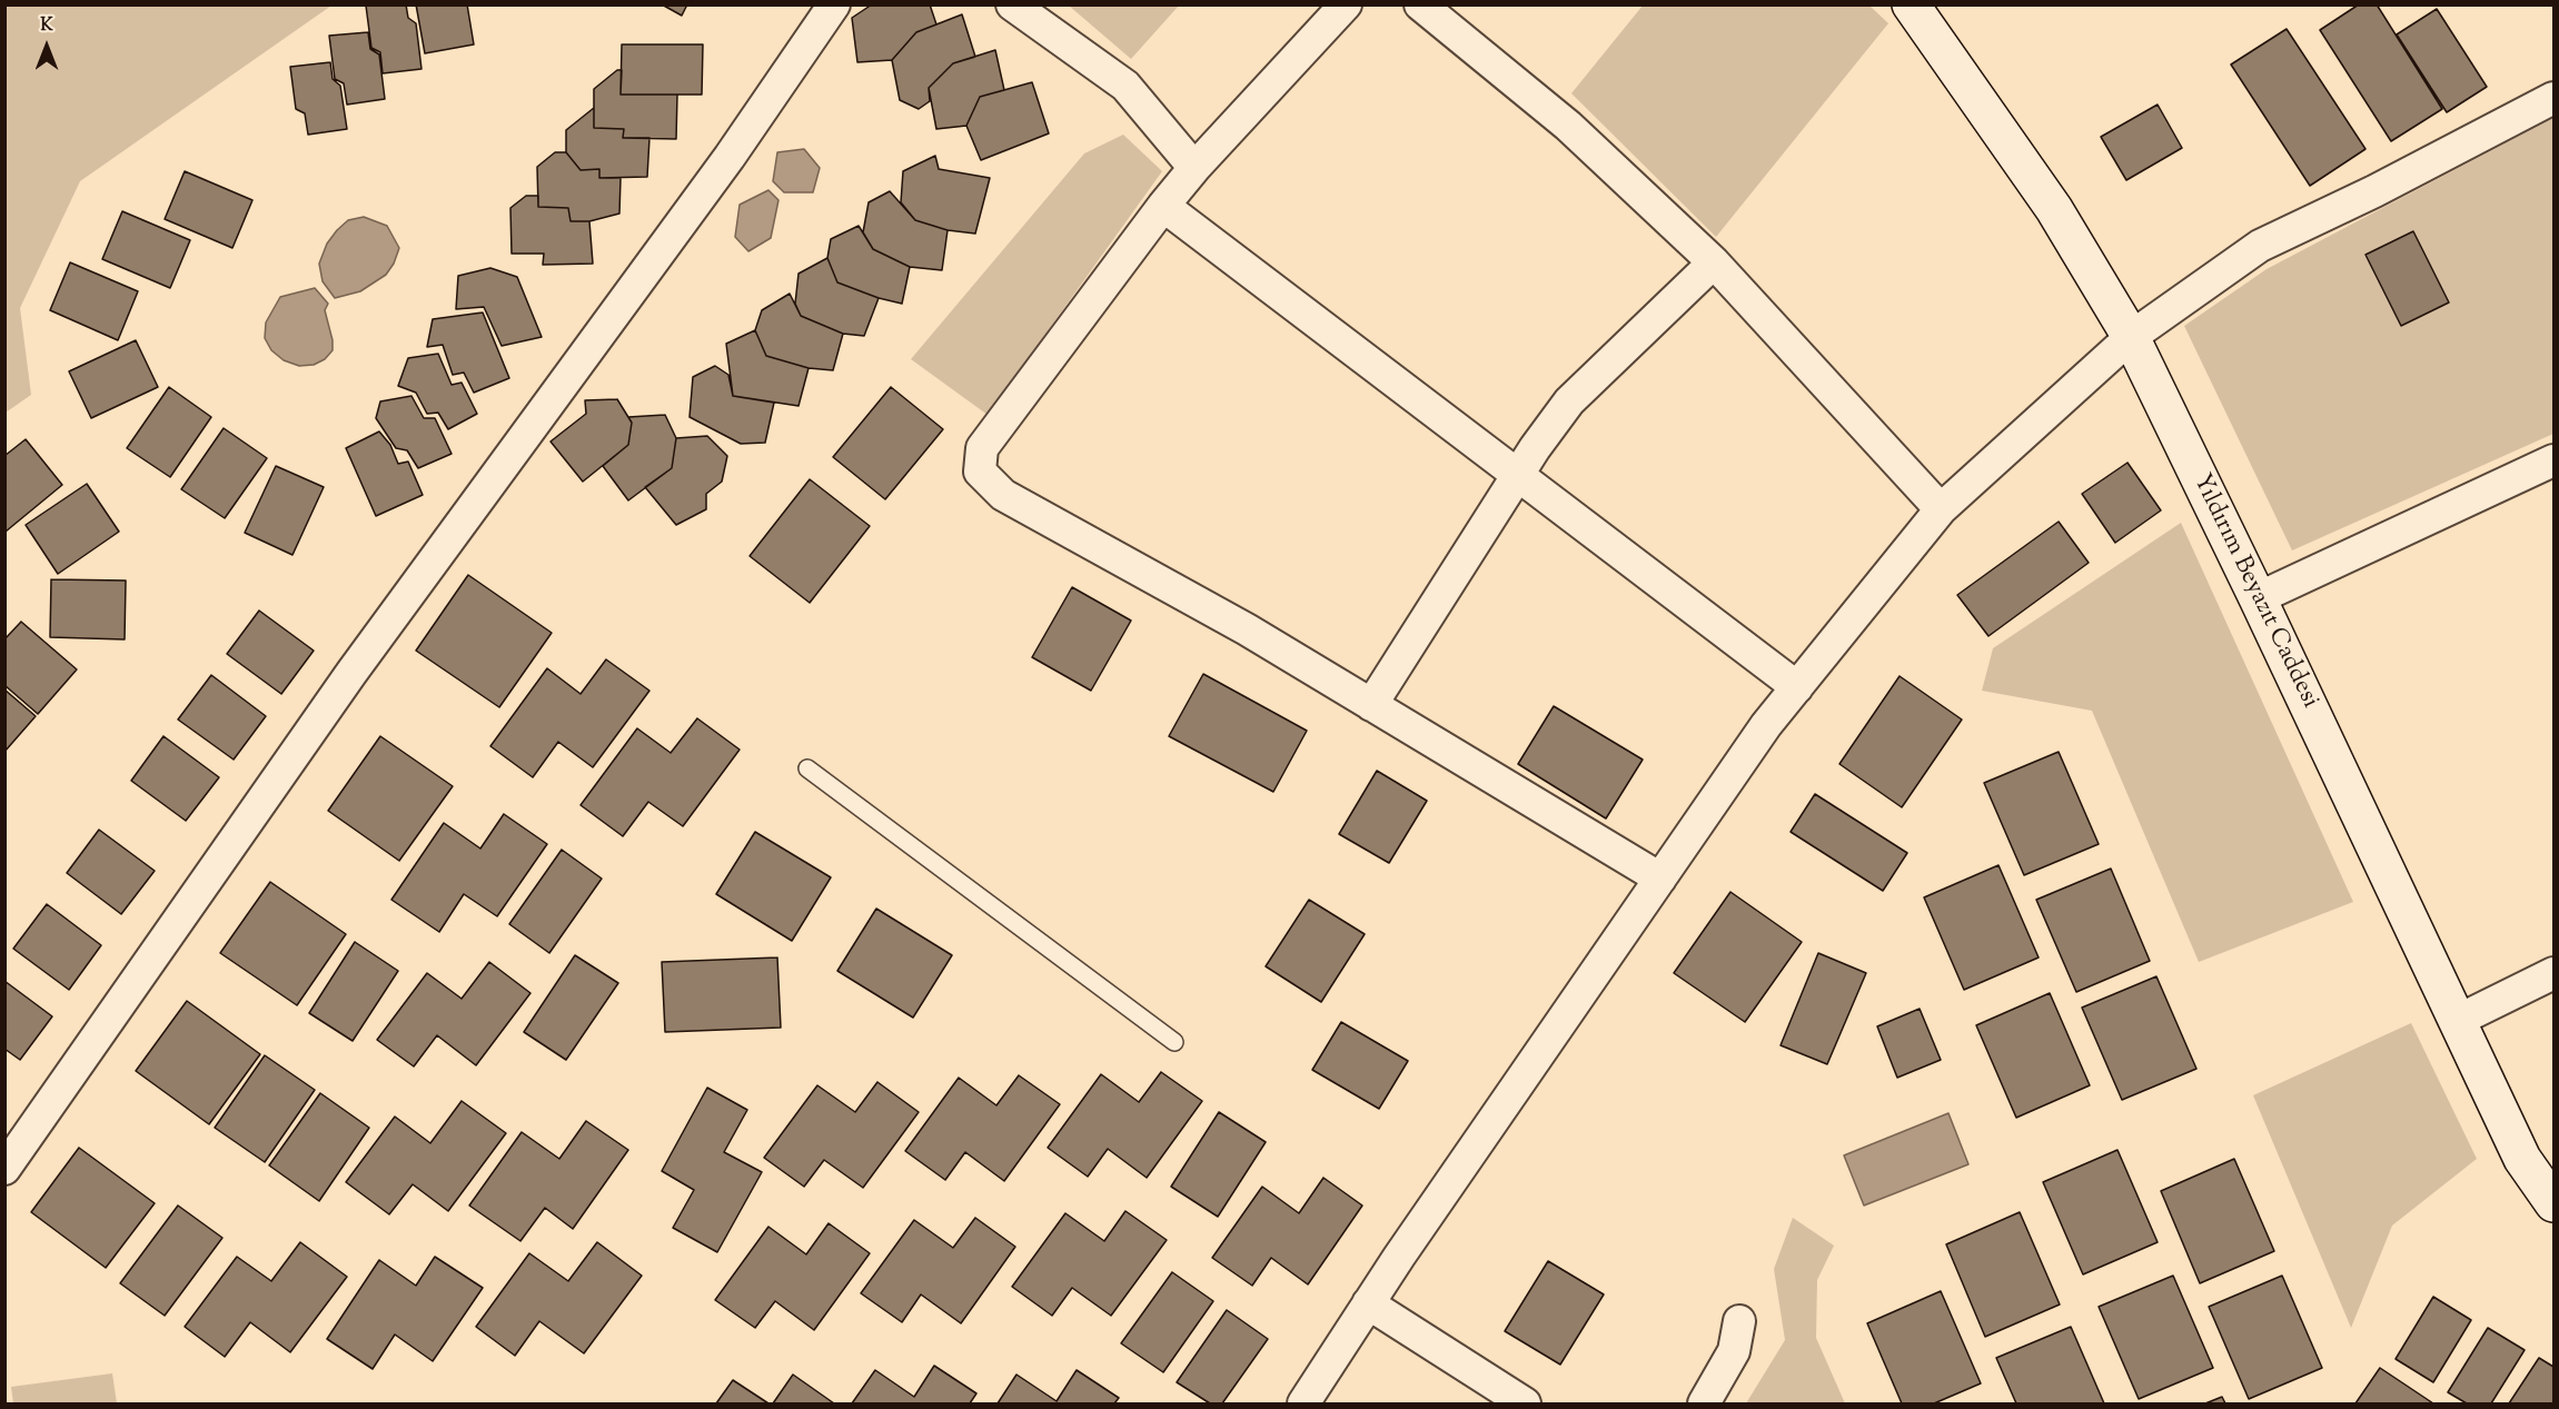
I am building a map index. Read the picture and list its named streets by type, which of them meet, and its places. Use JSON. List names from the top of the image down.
{
  "streets": {
    "street": ["Yıldırım Beyazıt Caddesi"]
  },
  "north": "top"
}
